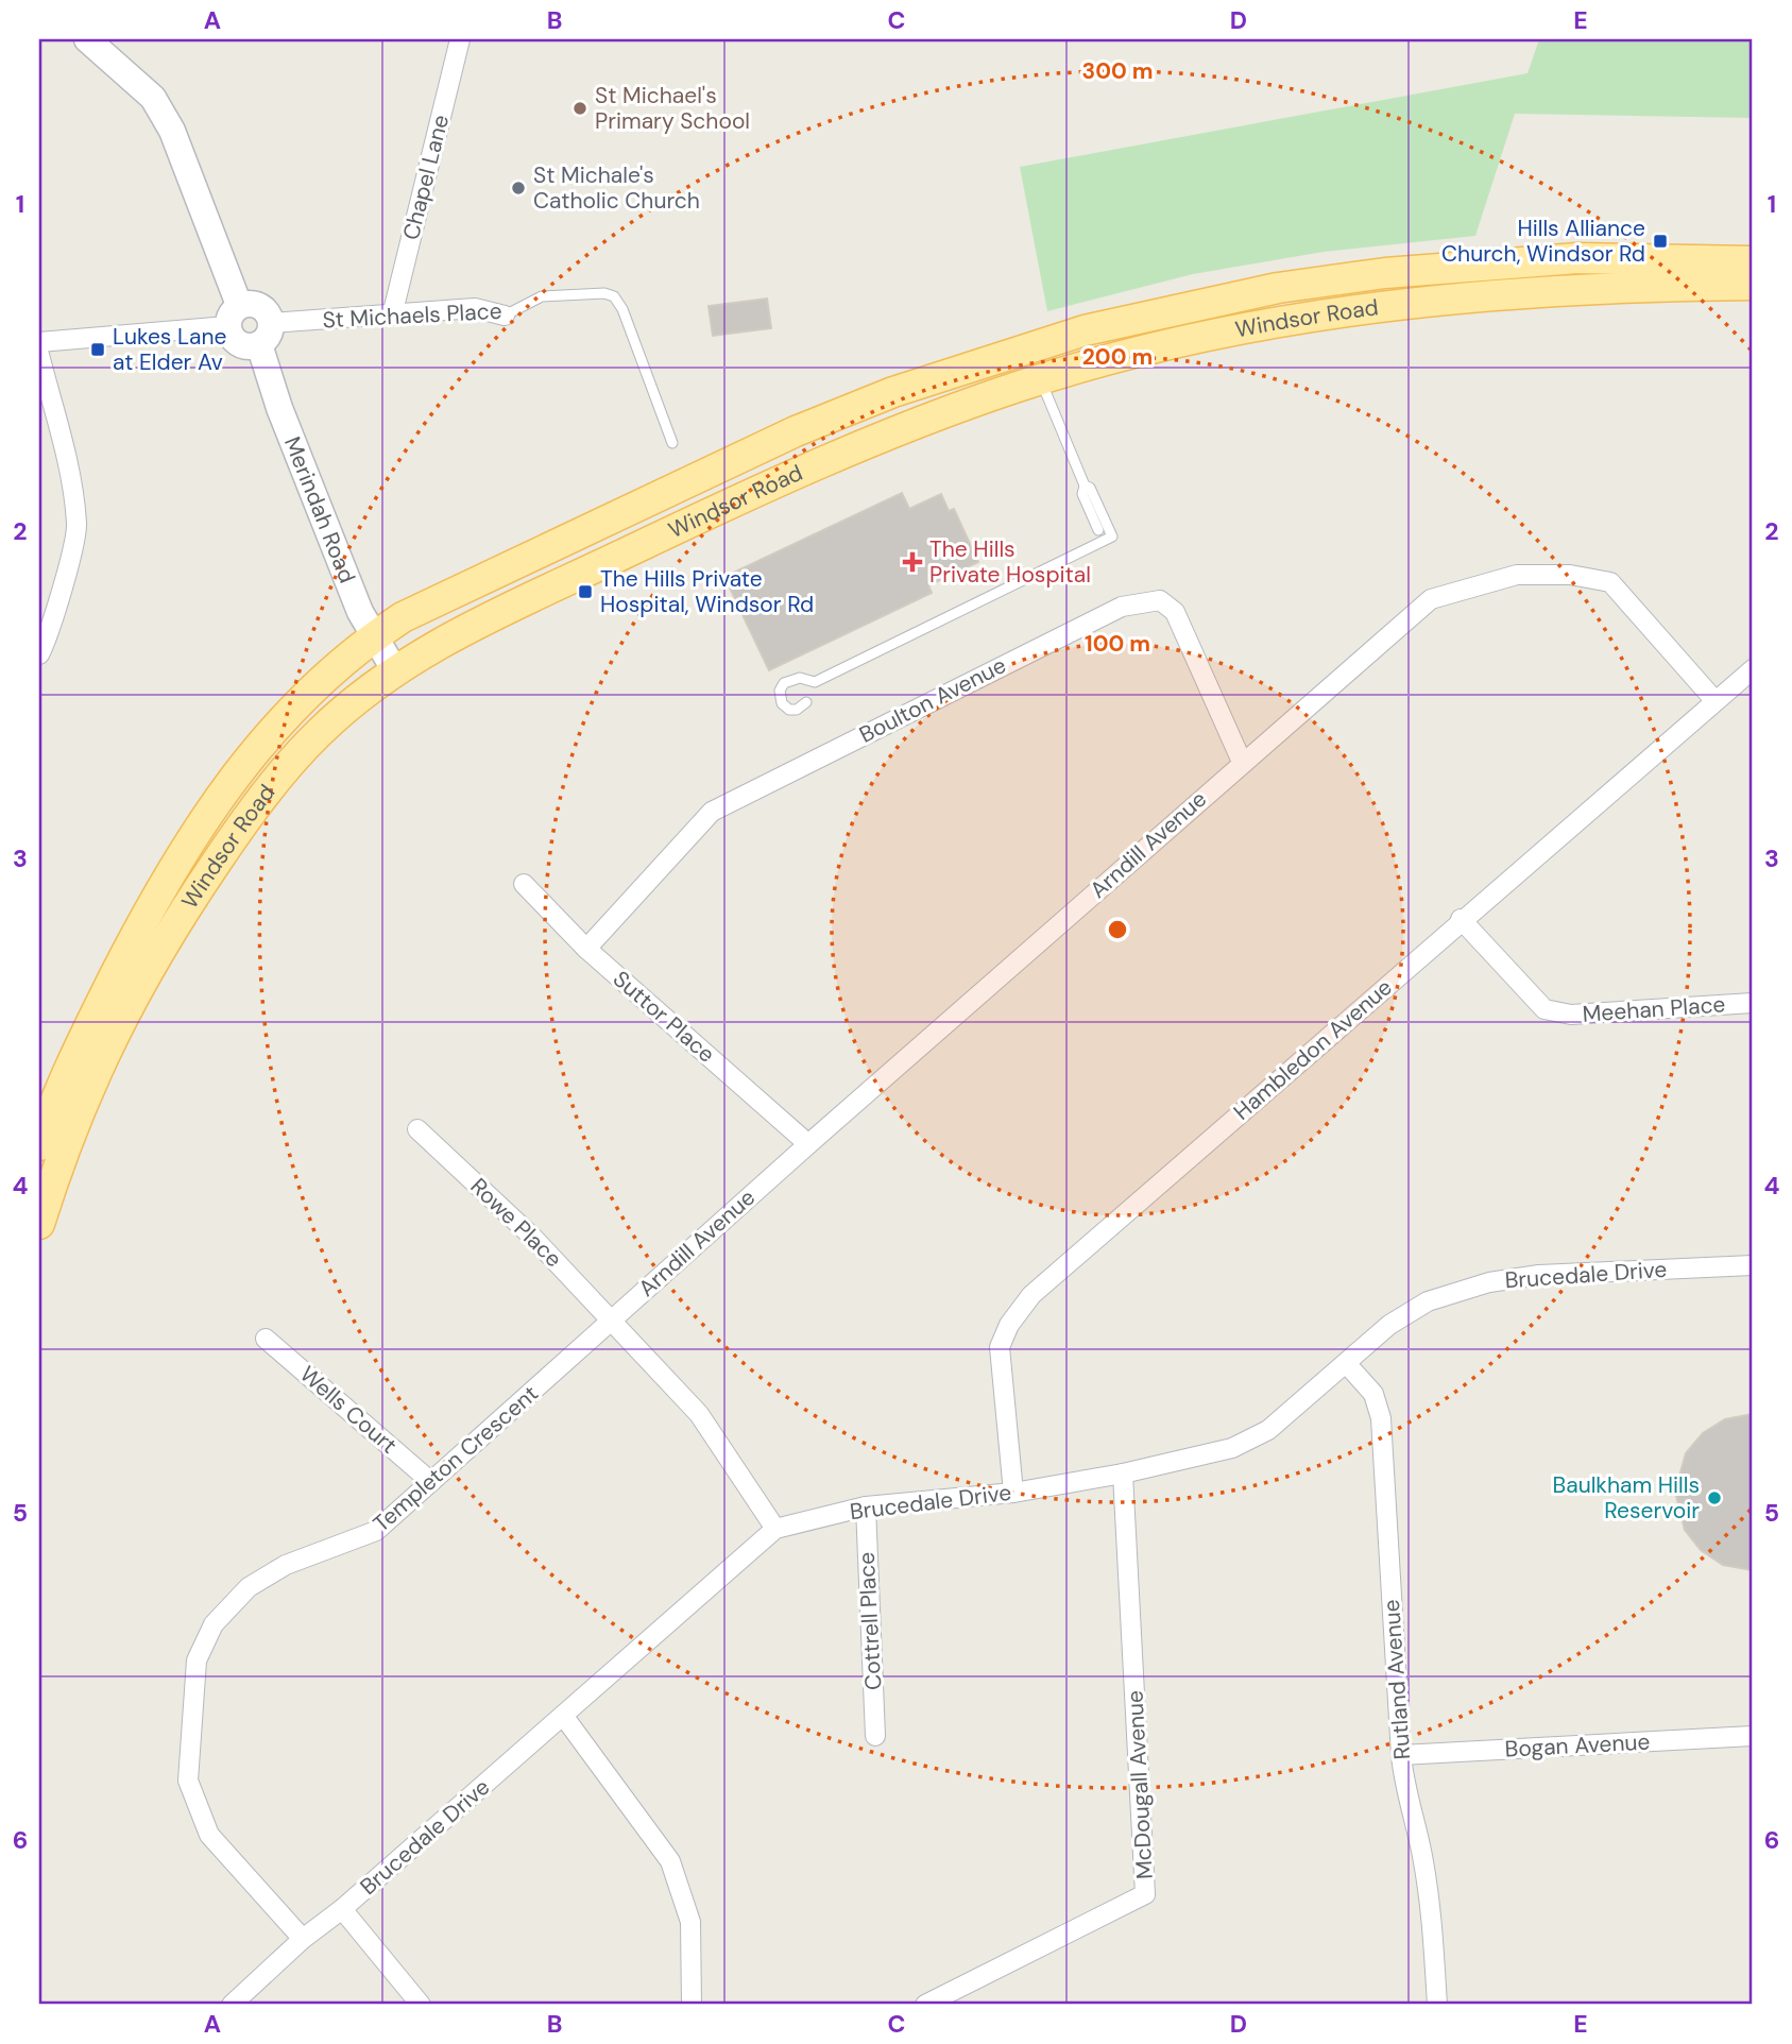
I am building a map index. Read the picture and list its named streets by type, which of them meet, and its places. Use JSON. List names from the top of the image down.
{
  "streets": {
    "main road": ["Windsor Road", "Merindah Road"],
    "street": [
      "Chapel Lane",
      "St Michaels Place",
      "Boulton Avenue",
      "Arndill Avenue",
      "Meehan Place",
      "Suttor Place",
      "Hambledon Avenue",
      "Rowe Place",
      "Brucedale Drive",
      "Wells Court",
      "Templeton Crescent",
      "Cottrell Place",
      "Rutland Avenue",
      "Bogan Avenue",
      "McDougall Avenue"
    ]
  },
  "crossings": [
    ["Chapel Lane", "St Michaels Place"],
    ["St Michaels Place", "Merindah Road"],
    ["Windsor Road", "Merindah Road"],
    ["Boulton Avenue", "Arndill Avenue"],
    ["Boulton Avenue", "Suttor Place"],
    ["Arndill Avenue", "Suttor Place"],
    ["Arndill Avenue", "Hambledon Avenue"],
    ["Arndill Avenue", "Rowe Place"],
    ["Arndill Avenue", "Templeton Crescent"],
    ["Meehan Place", "Hambledon Avenue"],
    ["Hambledon Avenue", "Brucedale Drive"],
    ["Rowe Place", "Brucedale Drive"],
    ["Rowe Place", "Templeton Crescent"],
    ["Brucedale Drive", "Templeton Crescent"],
    ["Brucedale Drive", "Cottrell Place"],
    ["Brucedale Drive", "Rutland Avenue"],
    ["Brucedale Drive", "McDougall Avenue"],
    ["Wells Court", "Templeton Crescent"],
    ["Rutland Avenue", "Bogan Avenue"]
  ],
  "places": {
    "other": ["St Michael's Primary School", "St Michale's Catholic Church", "Baulkham Hills Reservoir"],
    "transit": ["Hills Alliance Church, Windsor Rd", "Lukes Lane at Elder Av", "The Hills Private Hospital, Windsor Rd"],
    "health": ["The Hills Private Hospital"]
  },
  "grid": {
    "columns": [
      "A",
      "B",
      "C",
      "D",
      "E"
    ],
    "rows": [
      "1",
      "2",
      "3",
      "4",
      "5",
      "6"
    ]
  },
  "rings": ["300 m", "200 m", "100 m"]
}
